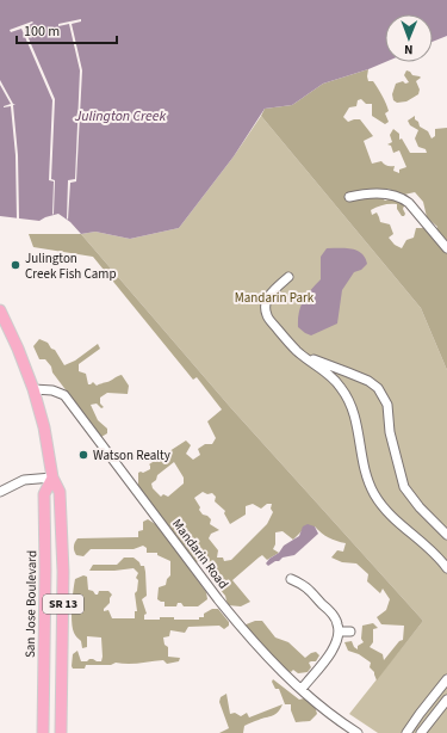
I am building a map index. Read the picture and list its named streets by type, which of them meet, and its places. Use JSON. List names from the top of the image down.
{
  "streets": {
    "main road": ["San Jose Boulevard", "SR 13"],
    "street": ["Mandarin Road"]
  },
  "crossings": [
    ["Mandarin Road", "SR 13"],
    ["San Jose Boulevard", "SR 13"]
  ],
  "water": ["Julington Creek"],
  "parks": ["Mandarin Park"],
  "places": ["Julington Creek Fish Camp", "Watson Realty"],
  "scale_bar": "100 m",
  "north": "bottom"
}
